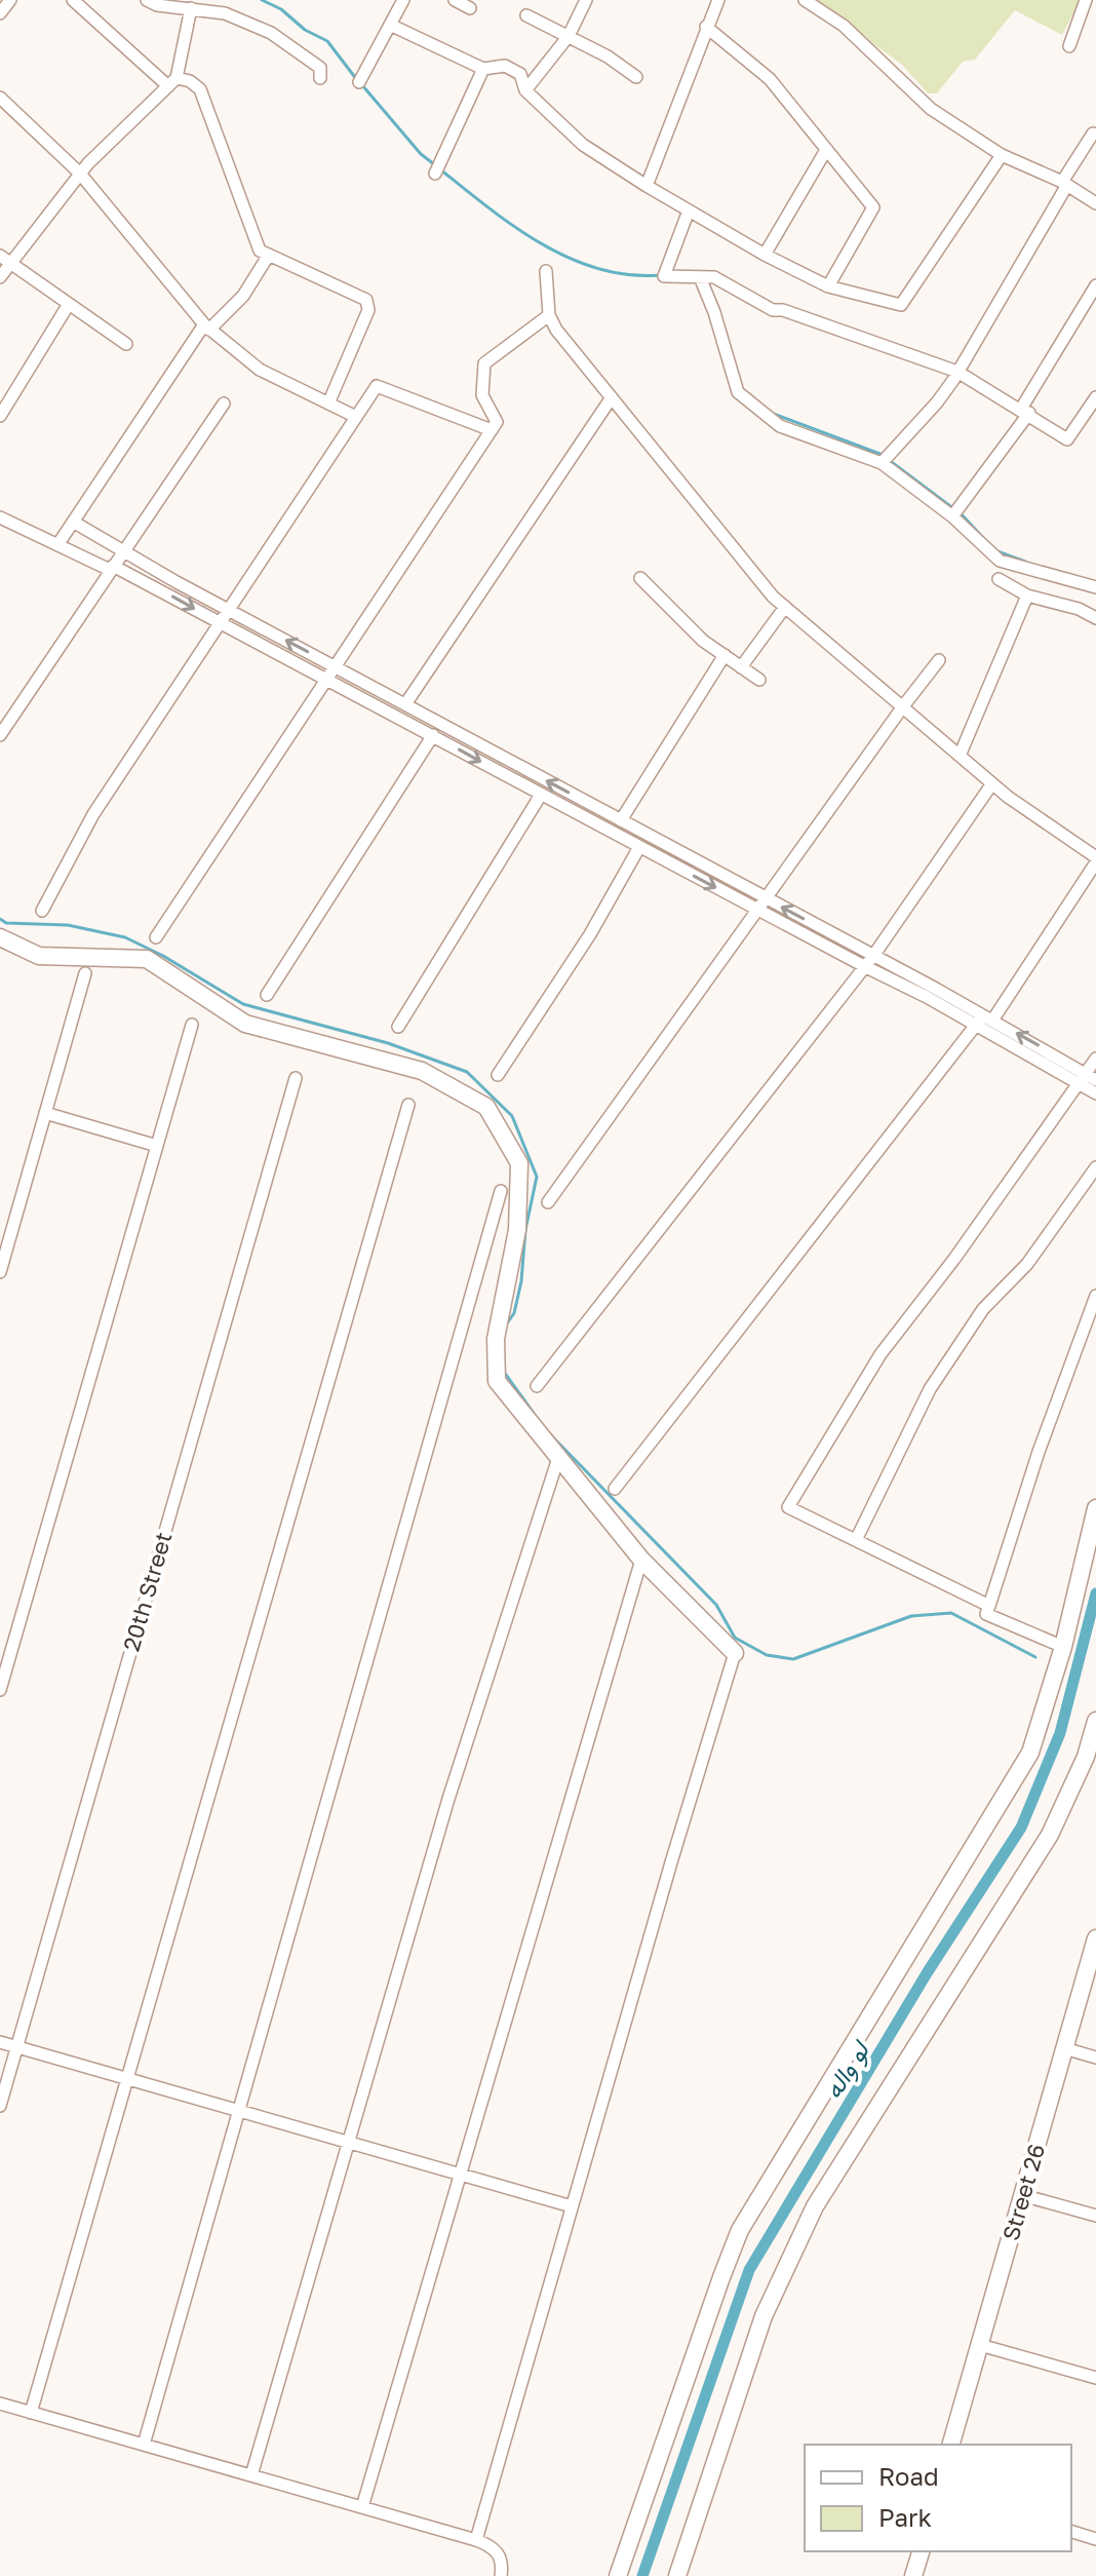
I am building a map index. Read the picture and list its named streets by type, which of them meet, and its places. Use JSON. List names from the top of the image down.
{
  "streets": {
    "street": ["20th Street", "Street 26"]
  },
  "water": ["لو واله"],
  "legend": ["Road", "Park"]
}
